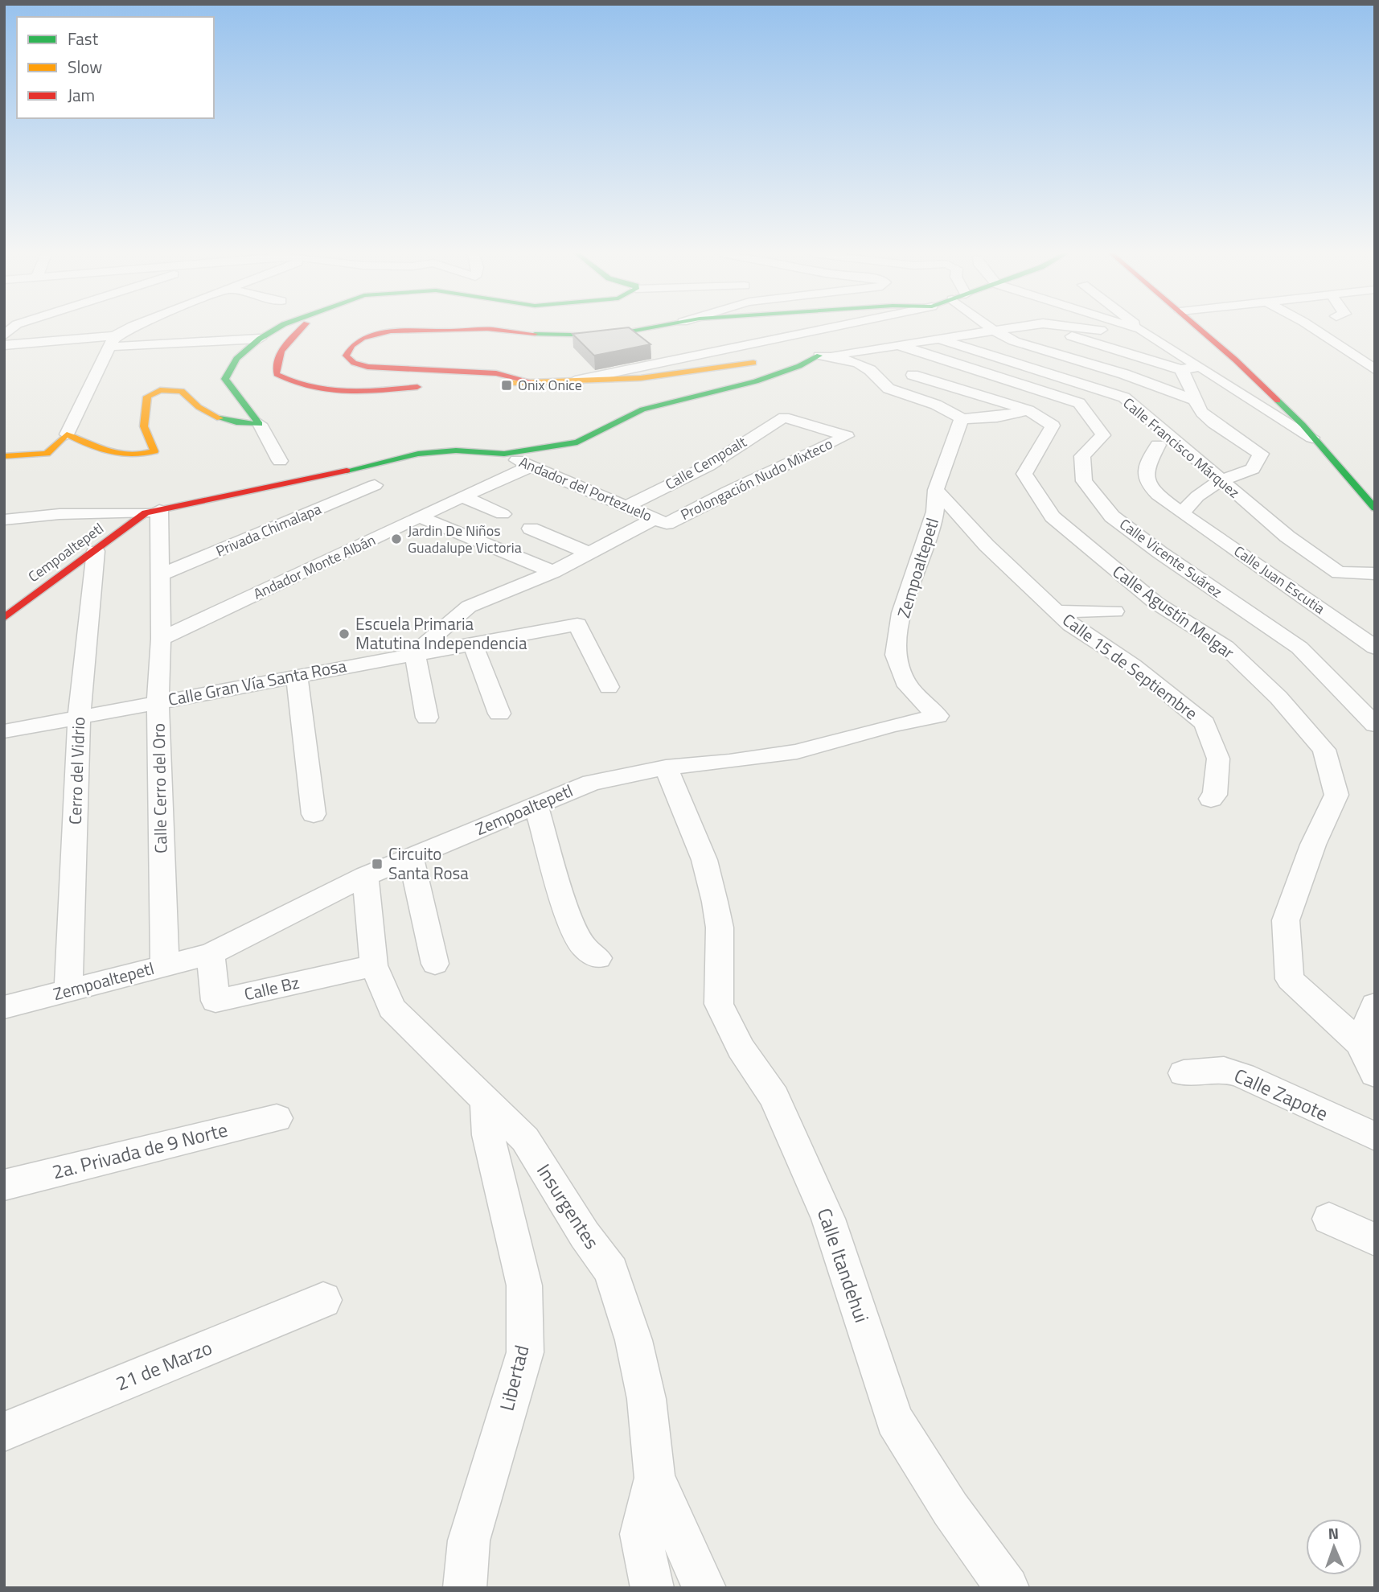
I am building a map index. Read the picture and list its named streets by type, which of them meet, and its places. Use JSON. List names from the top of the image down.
{
  "streets": {
    "street": [
      "Calle Francisco Márquez",
      "Calle Cempoalt",
      "Prolongación Nudo Mixteco",
      "Andador del Portezuelo",
      "Privada Chimalapa",
      "Cempoaltepetl",
      "Calle Vicente Suárez",
      "Andador Monte Albán",
      "Zempoaltepetl",
      "Calle Juan Escutia",
      "Calle Agustín Melgar",
      "Calle 15 de Septiembre",
      "Calle Gran Vía Santa Rosa",
      "Cerro del Vidrio",
      "Calle Cerro del Oro",
      "Calle Bz",
      "Calle Zapote",
      "2a. Privada de 9 Norte",
      "Insurgentes",
      "Calle Itandehui",
      "21 de Marzo",
      "Libertad"
    ]
  },
  "crossings": [
    ["Calle Cempoalt", "Prolongación Nudo Mixteco"],
    ["Calle Cempoalt", "Andador del Portezuelo"],
    ["Prolongación Nudo Mixteco", "Andador del Portezuelo"],
    ["Prolongación Nudo Mixteco", "Calle Gran Vía Santa Rosa"],
    ["Andador del Portezuelo", "Andador Monte Albán"],
    ["Privada Chimalapa", "Calle Cerro del Oro"],
    ["Cempoaltepetl", "Cerro del Vidrio"],
    ["Cempoaltepetl", "Calle Cerro del Oro"],
    ["Andador Monte Albán", "Calle Cerro del Oro"],
    ["Zempoaltepetl", "Calle 15 de Septiembre"],
    ["Zempoaltepetl", "Cerro del Vidrio"],
    ["Zempoaltepetl", "Calle Cerro del Oro"],
    ["Zempoaltepetl", "Calle Bz"],
    ["Zempoaltepetl", "Insurgentes"],
    ["Zempoaltepetl", "Calle Itandehui"],
    ["Calle Gran Vía Santa Rosa", "Cerro del Vidrio"],
    ["Calle Gran Vía Santa Rosa", "Calle Cerro del Oro"],
    ["Calle Bz", "Insurgentes"],
    ["Insurgentes", "Libertad"]
  ],
  "places": {
    "transit": ["Onix Onice", "Circuito Santa Rosa"],
    "other": ["Jardin De Niños Guadalupe Victoria", "Escuela Primaria Matutina Independencia"]
  },
  "legend": ["Fast", "Slow", "Jam"],
  "north": "top"
}
